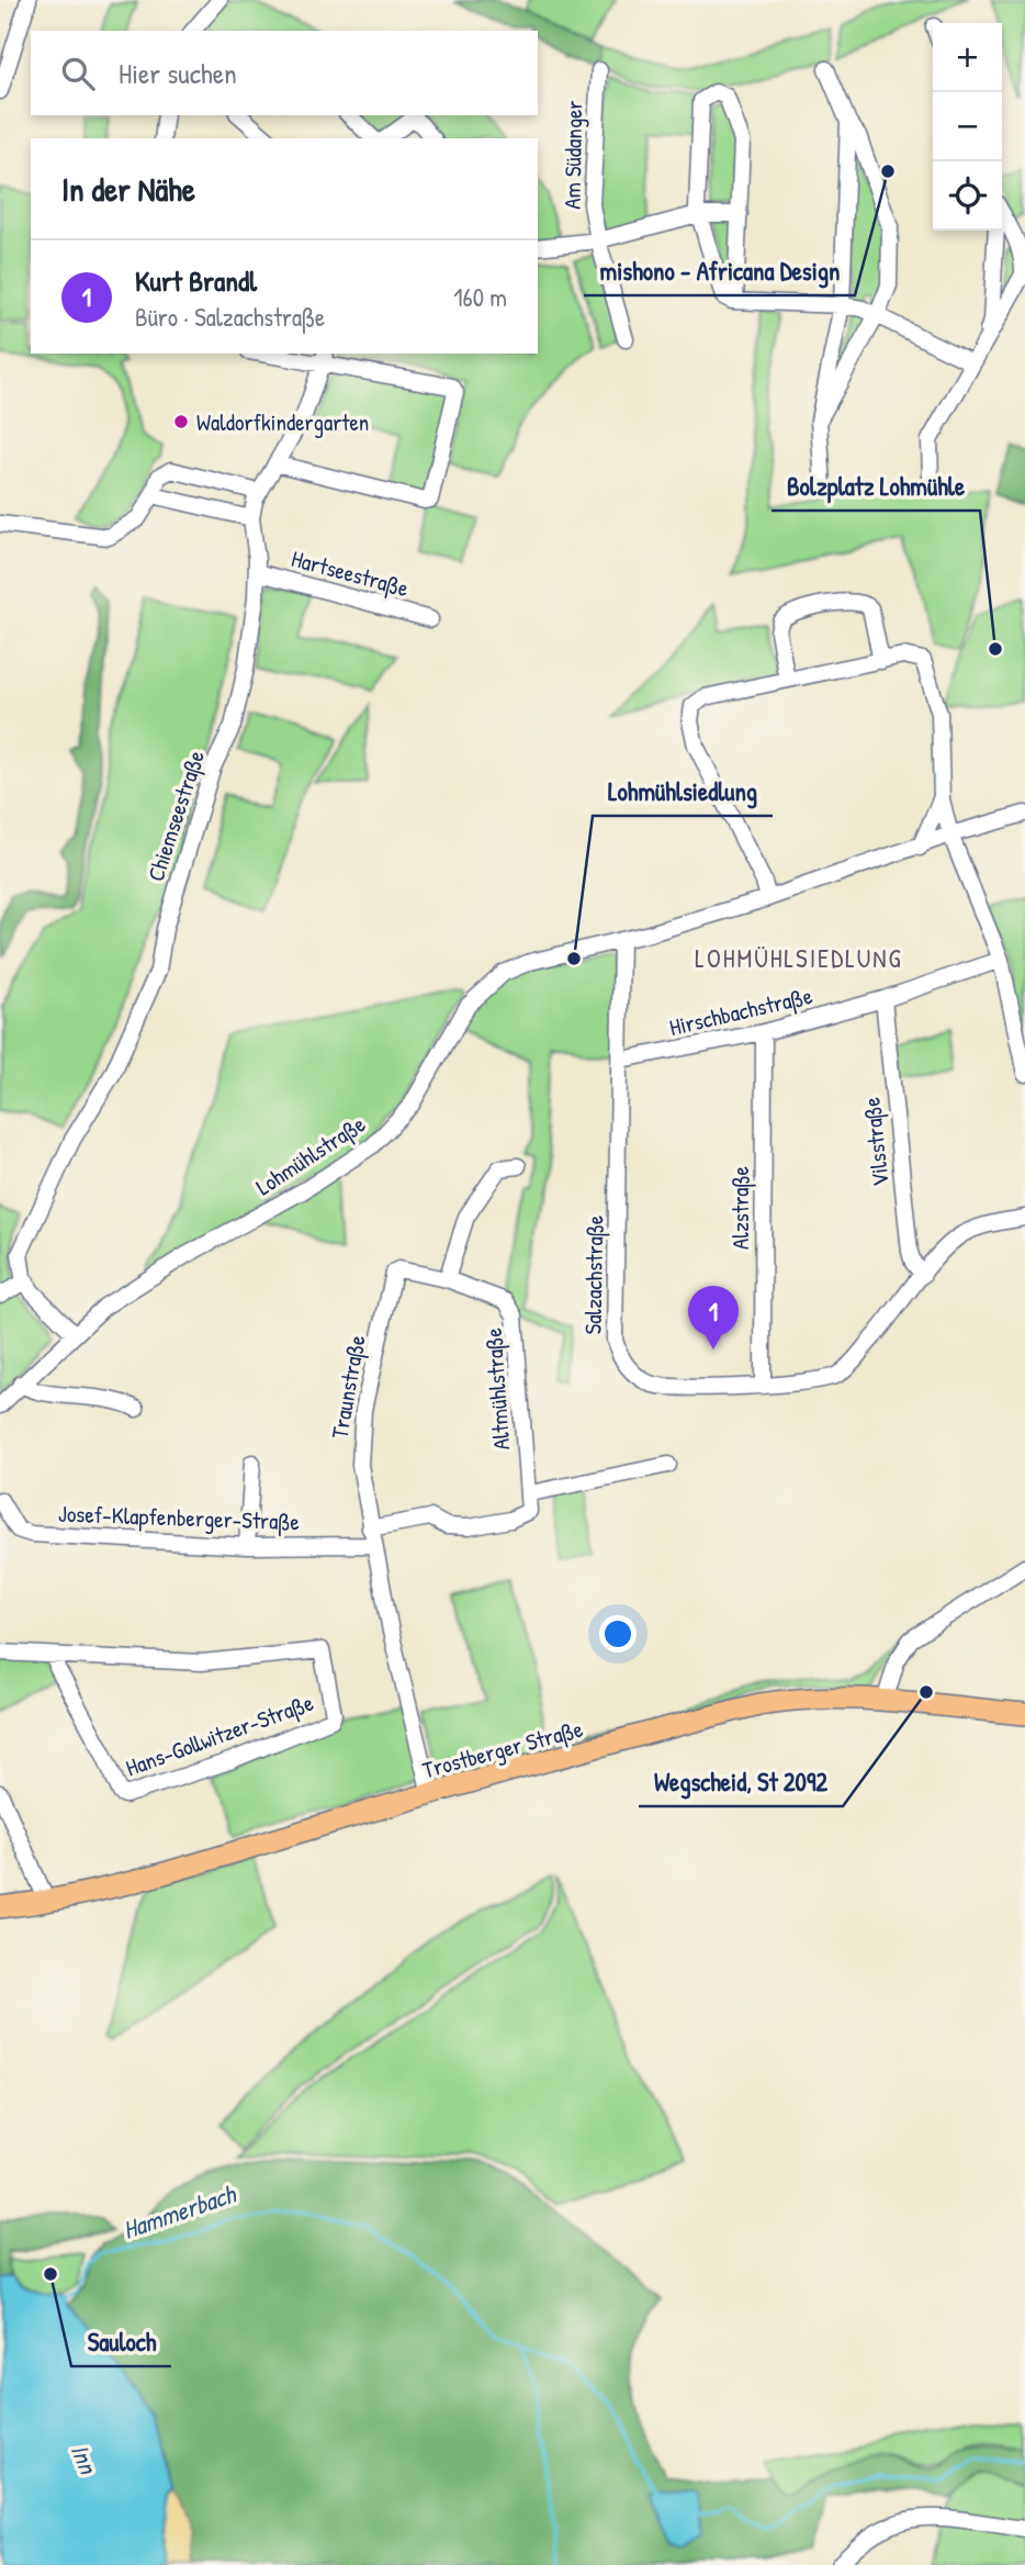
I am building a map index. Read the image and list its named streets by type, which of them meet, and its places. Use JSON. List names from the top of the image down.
{
  "streets": {
    "main road": ["Trostberger Straße"],
    "street": [
      "Am Südanger",
      "Hartseestraße",
      "Chiemseestraße",
      "Hirschbachstraße",
      "Vilsstraße",
      "Lohmühlstraße",
      "Alzstraße",
      "Salzachstraße",
      "Traunstraße",
      "Altmühlstraße",
      "Josef-Klapfenberger-Straße",
      "Hans-Gollwitzer-Straße"
    ]
  },
  "crossings": [
    ["Hartseestraße", "Chiemseestraße"],
    ["Hirschbachstraße", "Vilsstraße"],
    ["Hirschbachstraße", "Alzstraße"],
    ["Hirschbachstraße", "Salzachstraße"],
    ["Vilsstraße", "Salzachstraße"],
    ["Lohmühlstraße", "Salzachstraße"],
    ["Alzstraße", "Salzachstraße"],
    ["Traunstraße", "Altmühlstraße"],
    ["Traunstraße", "Josef-Klapfenberger-Straße"],
    ["Traunstraße", "Trostberger Straße"]
  ],
  "districts": ["LOHMÜHLSIEDLUNG"],
  "water": ["Hammerbach", "Inn"],
  "places": [
    "mishono - Africana Design",
    "Waldorfkindergarten",
    "Bolzplatz Lohmühle",
    "Lohmühlsiedlung",
    "Wegscheid, St 2092",
    "Sauloch"
  ],
  "page": {
    "map_buttons": ["+", "−"],
    "search": "Hier suchen",
    "heading": "In der Nähe",
    "list": [
      {
        "mark": "1",
        "name": "Kurt Brandl",
        "note": "Büro · Salzachstraße",
        "value": "160 m"
      }
    ],
    "pins": "1"
  }
}
